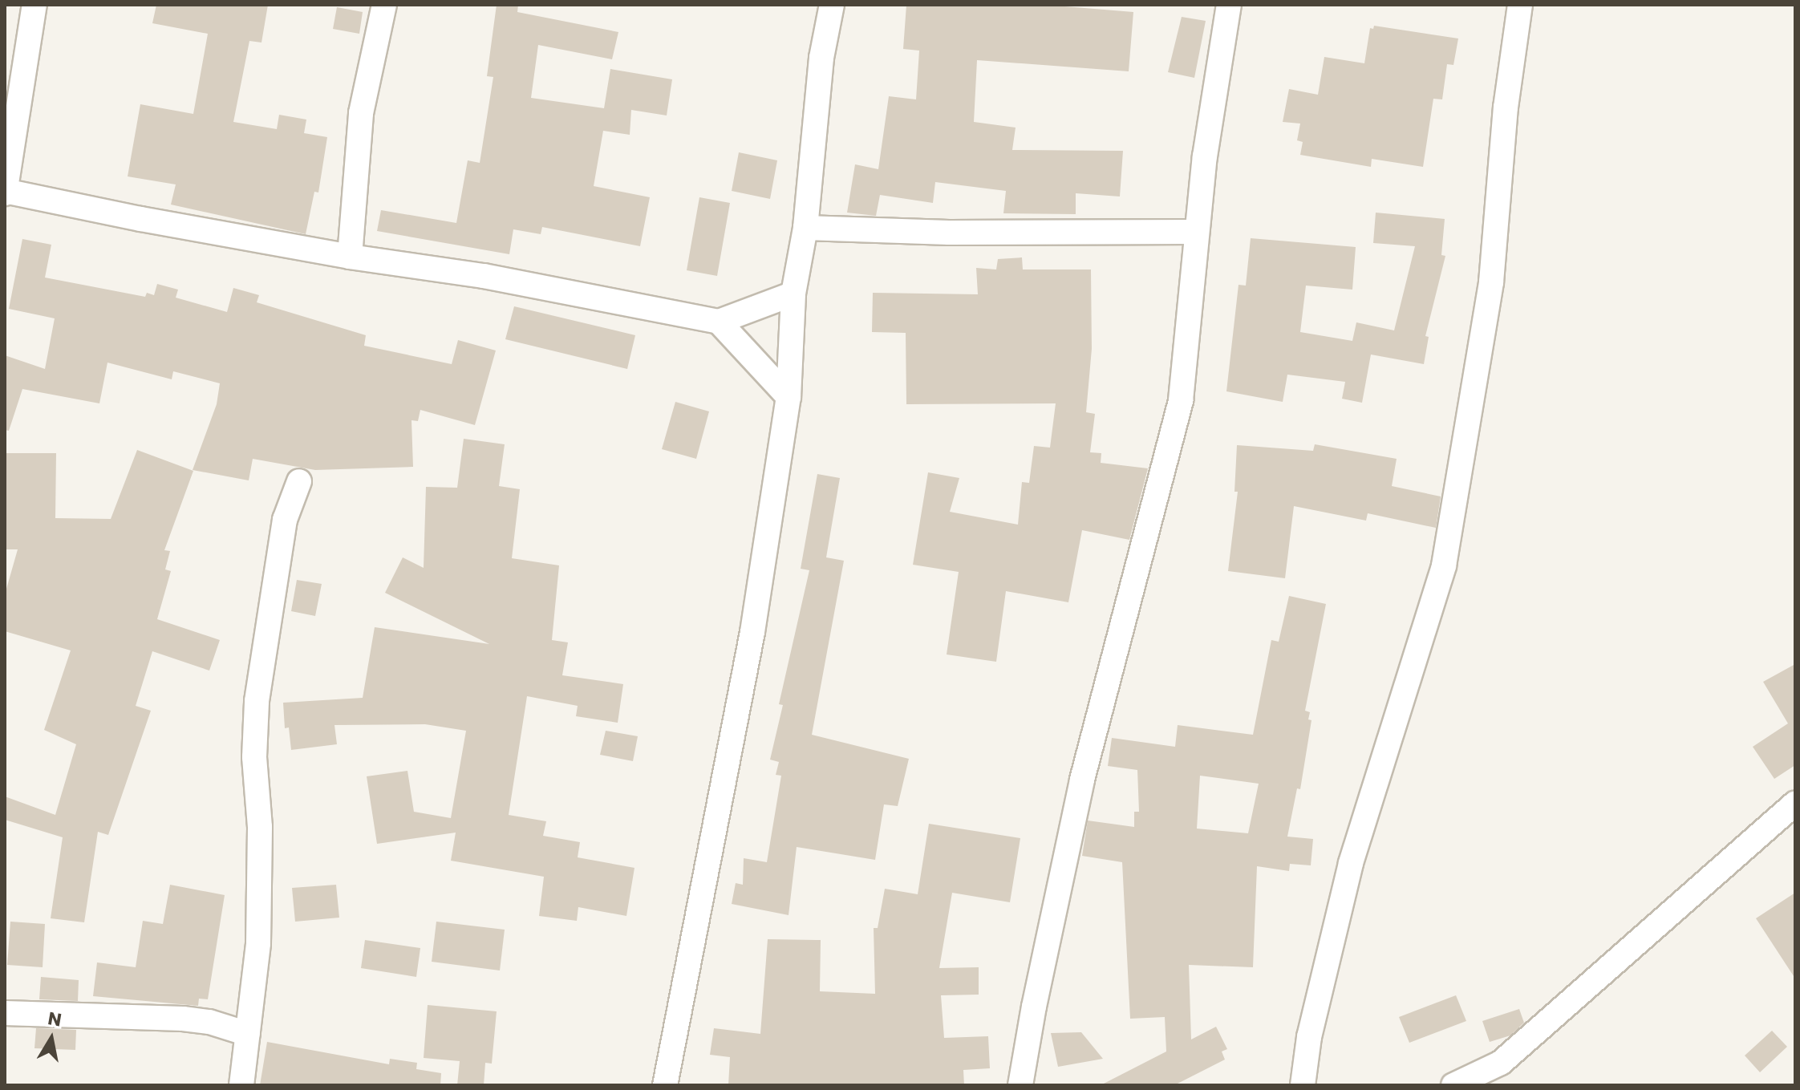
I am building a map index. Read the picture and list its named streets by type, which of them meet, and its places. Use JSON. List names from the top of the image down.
{
  "north": "top"
}
